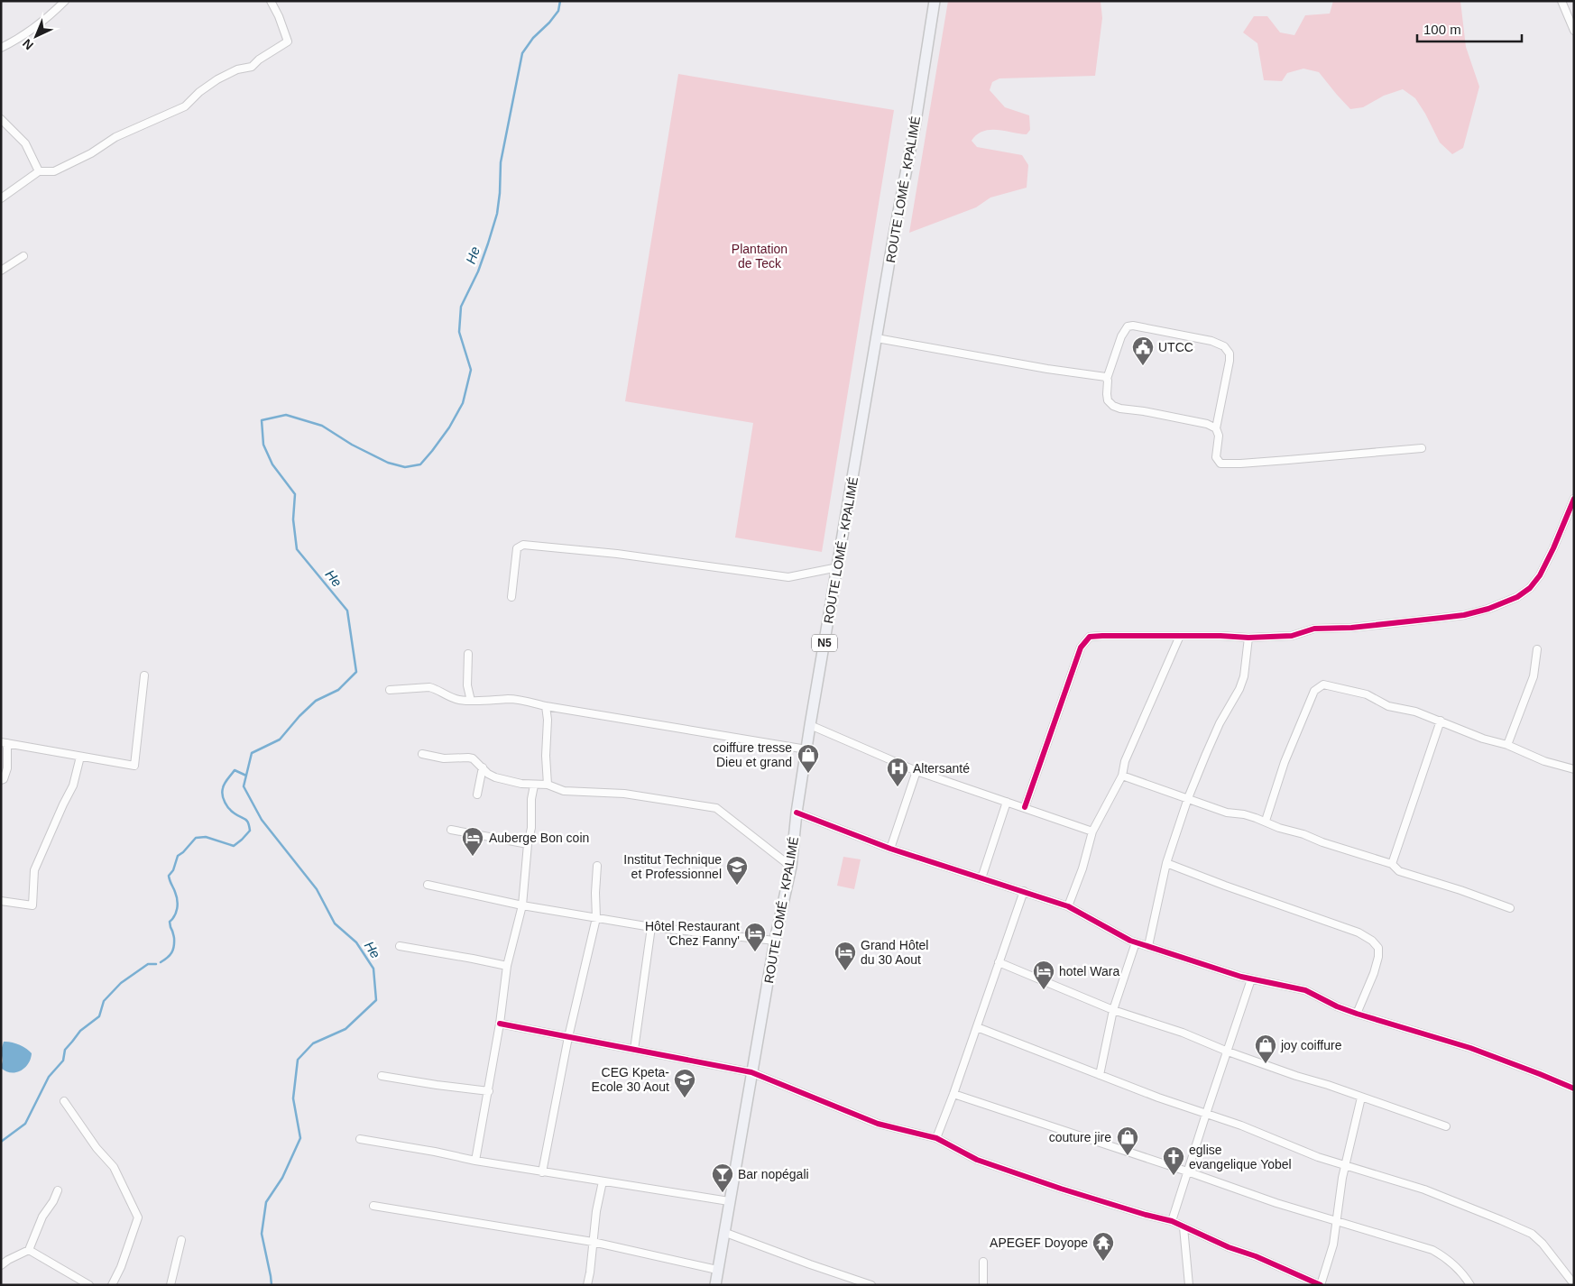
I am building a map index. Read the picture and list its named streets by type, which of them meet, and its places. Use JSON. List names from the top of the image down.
{
  "streets": {
    "main road": ["ROUTE LOMÉ - KPALIMÉ", "N5"]
  },
  "water": ["He"],
  "parks": ["Plantation de Teck"],
  "places": {
    "public building": ["UTCC"],
    "shop": ["coiffure tresse Dieu et grand", "joy coiffure", "couture jire"],
    "hospital": ["Altersanté"],
    "hotel": [
      "Auberge Bon coin",
      "Hôtel Restaurant 'Chez Fanny'",
      "Grand Hôtel du 30 Aout",
      "hotel Wara"
    ],
    "school or university": ["Institut Technique et Professionnel", "CEG Kpeta- Ecole 30 Aout"],
    "church": ["eglise evangelique Yobel"],
    "bar": ["Bar nopégali"],
    "temple": ["APEGEF Doyope"]
  },
  "scale_bar": "100 m",
  "north": "bottom left"
}
